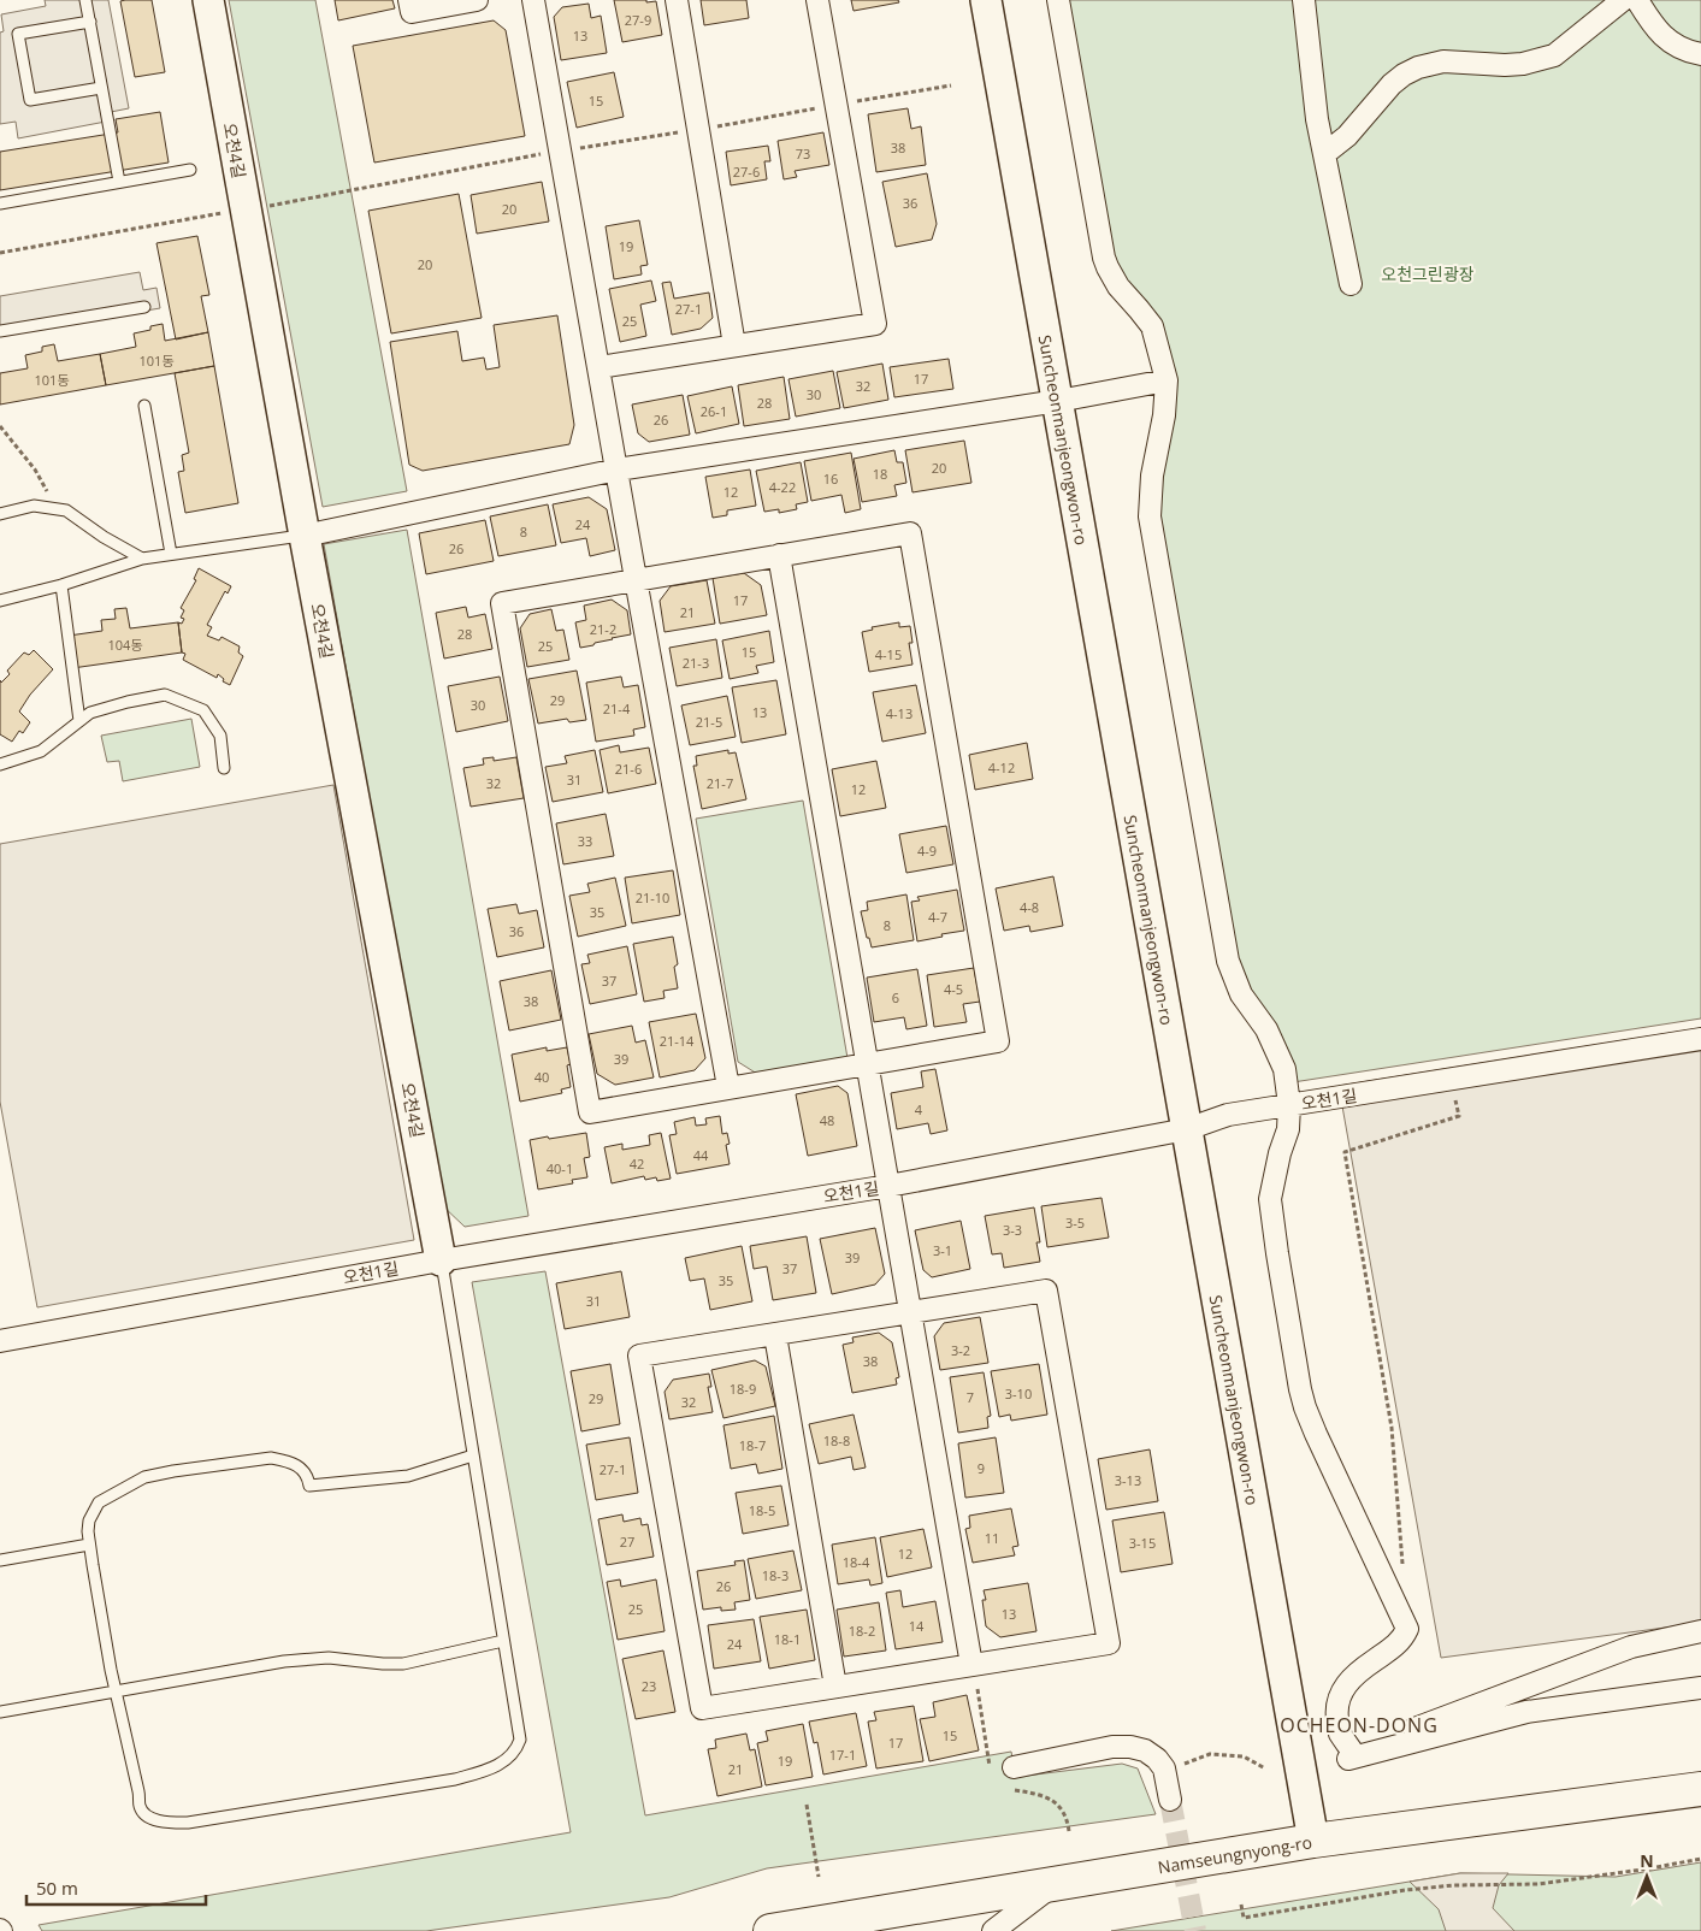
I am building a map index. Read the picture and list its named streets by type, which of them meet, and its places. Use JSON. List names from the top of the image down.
{
  "streets": {
    "main road": ["오천4길", "Suncheonmanjeongwon-ro", "Namseungnyong-ro"],
    "street": ["오천1길"]
  },
  "crossings": [
    ["오천4길", "오천1길"],
    ["Suncheonmanjeongwon-ro", "오천1길"],
    ["Suncheonmanjeongwon-ro", "Namseungnyong-ro"]
  ],
  "districts": ["OCHEON-DONG"],
  "parks": ["오천그린광장"],
  "house_numbers": [
    "27-9",
    "13",
    "15",
    "38",
    "73",
    "27-6",
    "36",
    "20",
    "19",
    "20",
    "27-1",
    "25",
    "101동",
    "17",
    "101동",
    "32",
    "30",
    "28",
    "26-1",
    "26",
    "20",
    "18",
    "16",
    "4-22",
    "12",
    "24",
    "8",
    "26",
    "17",
    "21",
    "21-2",
    "28",
    "104동",
    "25",
    "15",
    "4-15",
    "21-3",
    "29",
    "30",
    "21-4",
    "13",
    "4-13",
    "21-5",
    "4-12",
    "21-6",
    "31",
    "32",
    "21-7",
    "12",
    "33",
    "4-9",
    "21-10",
    "4-8",
    "35",
    "4-7",
    "8",
    "36",
    "37",
    "4-5",
    "6",
    "38",
    "21-14",
    "39",
    "40",
    "4",
    "48",
    "44",
    "42",
    "40-1",
    "3-5",
    "3-3",
    "3-1",
    "39",
    "37",
    "35",
    "31",
    "3-2",
    "38",
    "18-9",
    "3-10",
    "7",
    "29",
    "32",
    "18-8",
    "18-7",
    "9",
    "27-1",
    "3-13",
    "18-5",
    "11",
    "27",
    "3-15",
    "12",
    "18-4",
    "18-3",
    "26",
    "25",
    "13",
    "14",
    "18-2",
    "18-1",
    "24",
    "23",
    "15",
    "17",
    "17-1",
    "19",
    "21"
  ],
  "scale_bar": "50 m",
  "north": "top"
}
